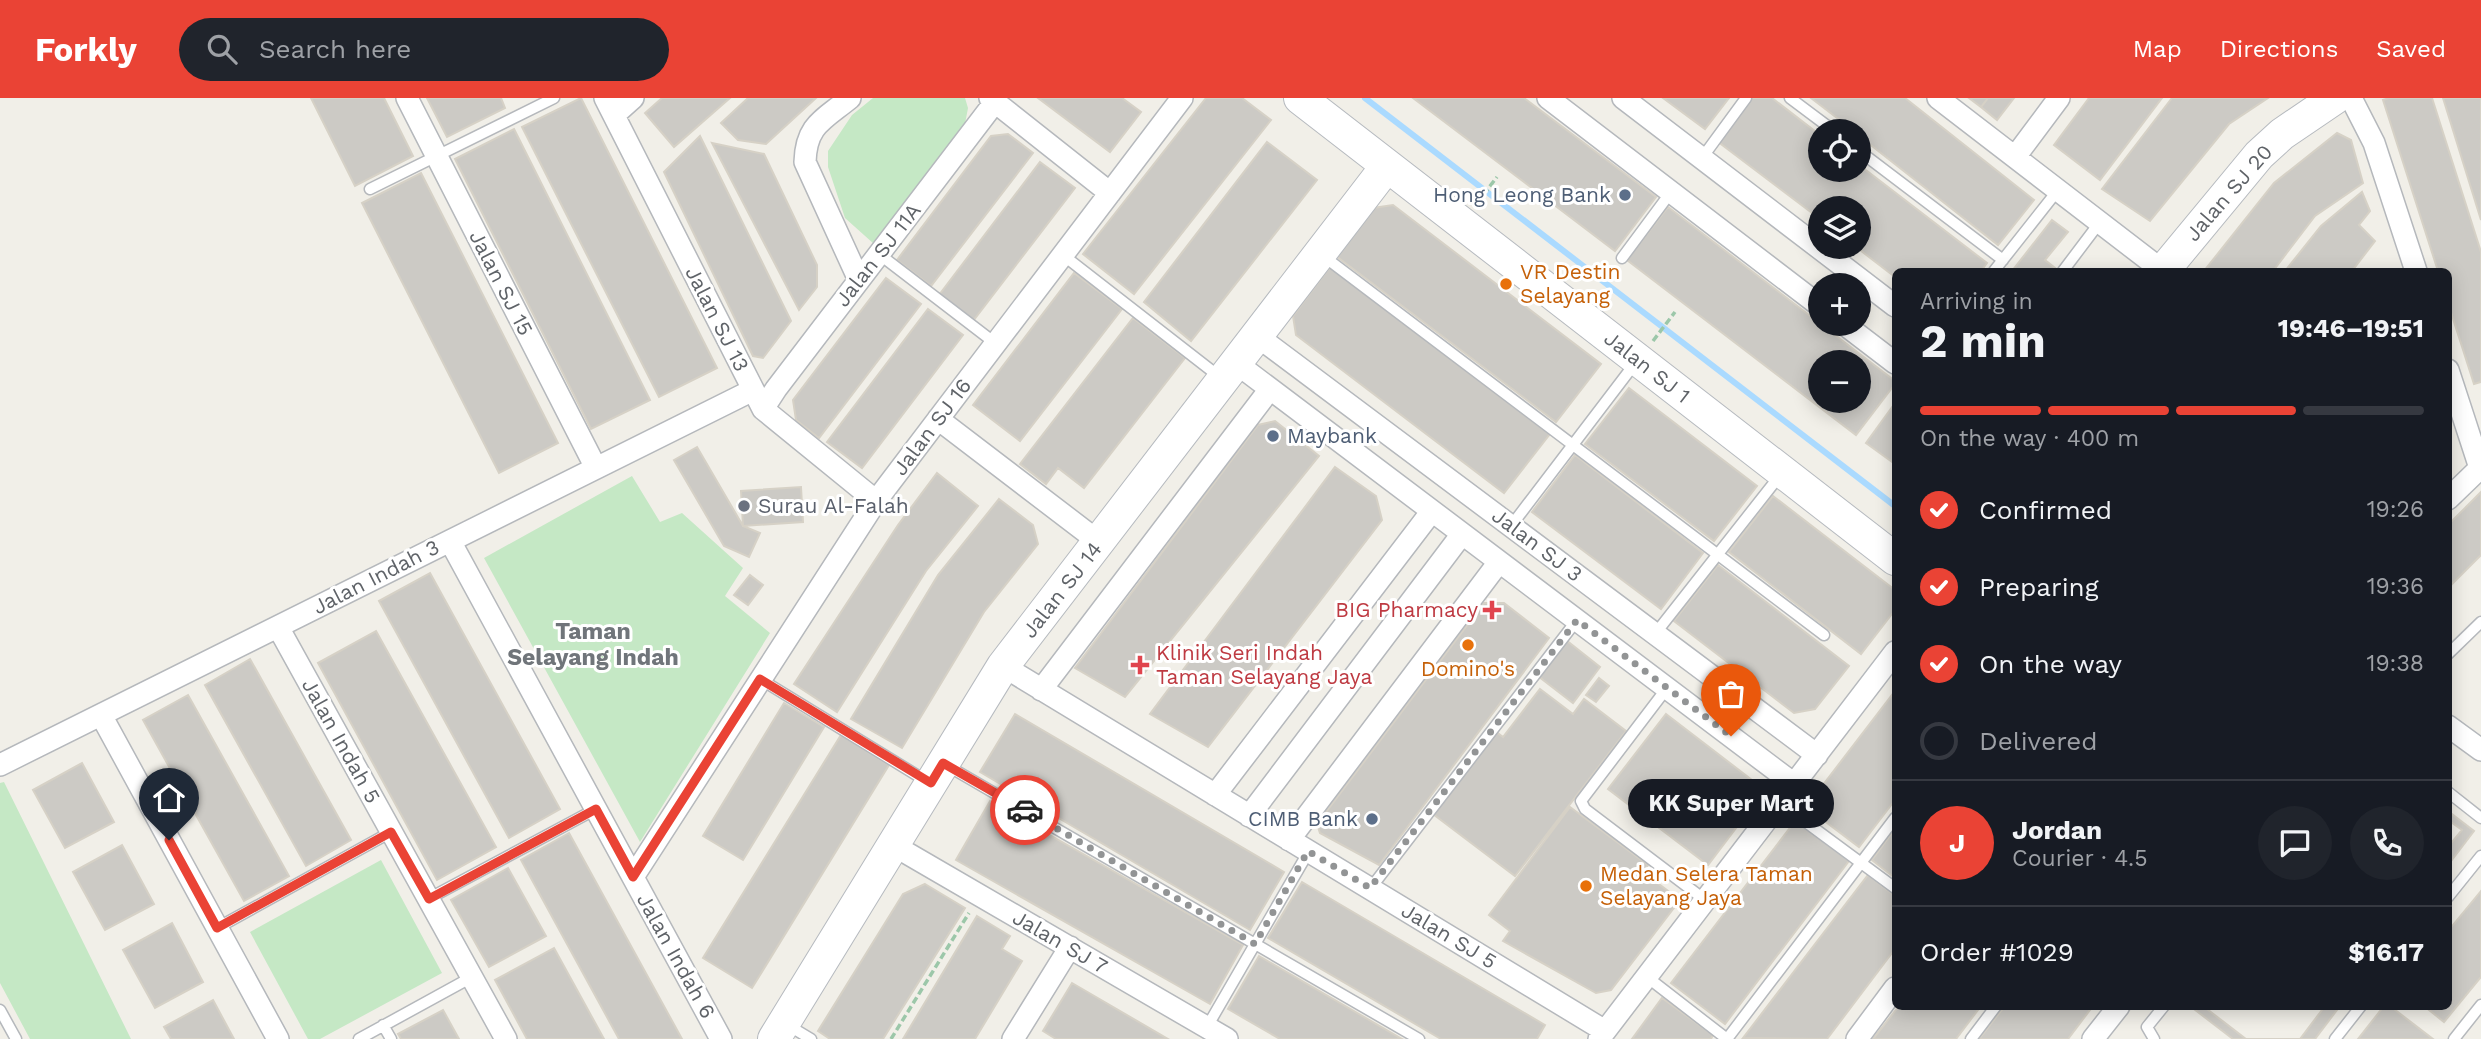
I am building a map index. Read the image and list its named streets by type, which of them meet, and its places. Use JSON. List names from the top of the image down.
{
  "streets": {
    "street": [
      "Jalan SJ 20",
      "Jalan SJ 11A",
      "Jalan SJ 15",
      "Jalan SJ 13",
      "Jalan SJ 1",
      "Jalan SJ 16",
      "Jalan SJ 3",
      "Jalan Indah 3",
      "Jalan SJ 14",
      "Jalan Indah 5",
      "Jalan SJ 5",
      "Jalan SJ 7",
      "Jalan Indah 6"
    ]
  },
  "crossings": [
    ["Jalan SJ 11A", "Jalan SJ 13"],
    ["Jalan SJ 15", "Jalan Indah 3"],
    ["Jalan SJ 13", "Jalan SJ 16"],
    ["Jalan SJ 13", "Jalan Indah 3"],
    ["Jalan SJ 1", "Jalan SJ 14"],
    ["Jalan SJ 16", "Jalan Indah 6"],
    ["Jalan SJ 3", "Jalan SJ 14"],
    ["Jalan Indah 3", "Jalan Indah 5"],
    ["Jalan Indah 3", "Jalan Indah 6"],
    ["Jalan SJ 14", "Jalan SJ 5"],
    ["Jalan SJ 14", "Jalan SJ 7"]
  ],
  "districts": ["Taman Selayang Indah"],
  "places": {
    "other": [
      "Hong Leong Bank",
      "VR Destin Selayang",
      "Maybank",
      "Surau Al-Falah",
      "Domino's",
      "KK Super Mart",
      "CIMB Bank",
      "Medan Selera Taman Selayang Jaya"
    ],
    "health": ["BIG Pharmacy", "Klinik Seri Indah Taman Selayang Jaya"]
  },
  "page": {
    "header": "Forkly",
    "search": "Search here",
    "nav": ["Map", "Directions", "Saved"],
    "map_buttons": ["+", "−"],
    "heading": ["2 min", "Arriving in", "19:46–19:51"],
    "panel": [
      "Jordan",
      "Courier · 4.5",
      "Order #1029",
      "$16.17"
    ],
    "bar": "On the way · 400 m",
    "list": [
      ["Confirmed", "19:26"],
      ["Preparing", "19:36"],
      ["On the way", "19:38"],
      "Delivered"
    ],
    "bubble": "KK Super Mart",
    "round": "J"
  }
}
